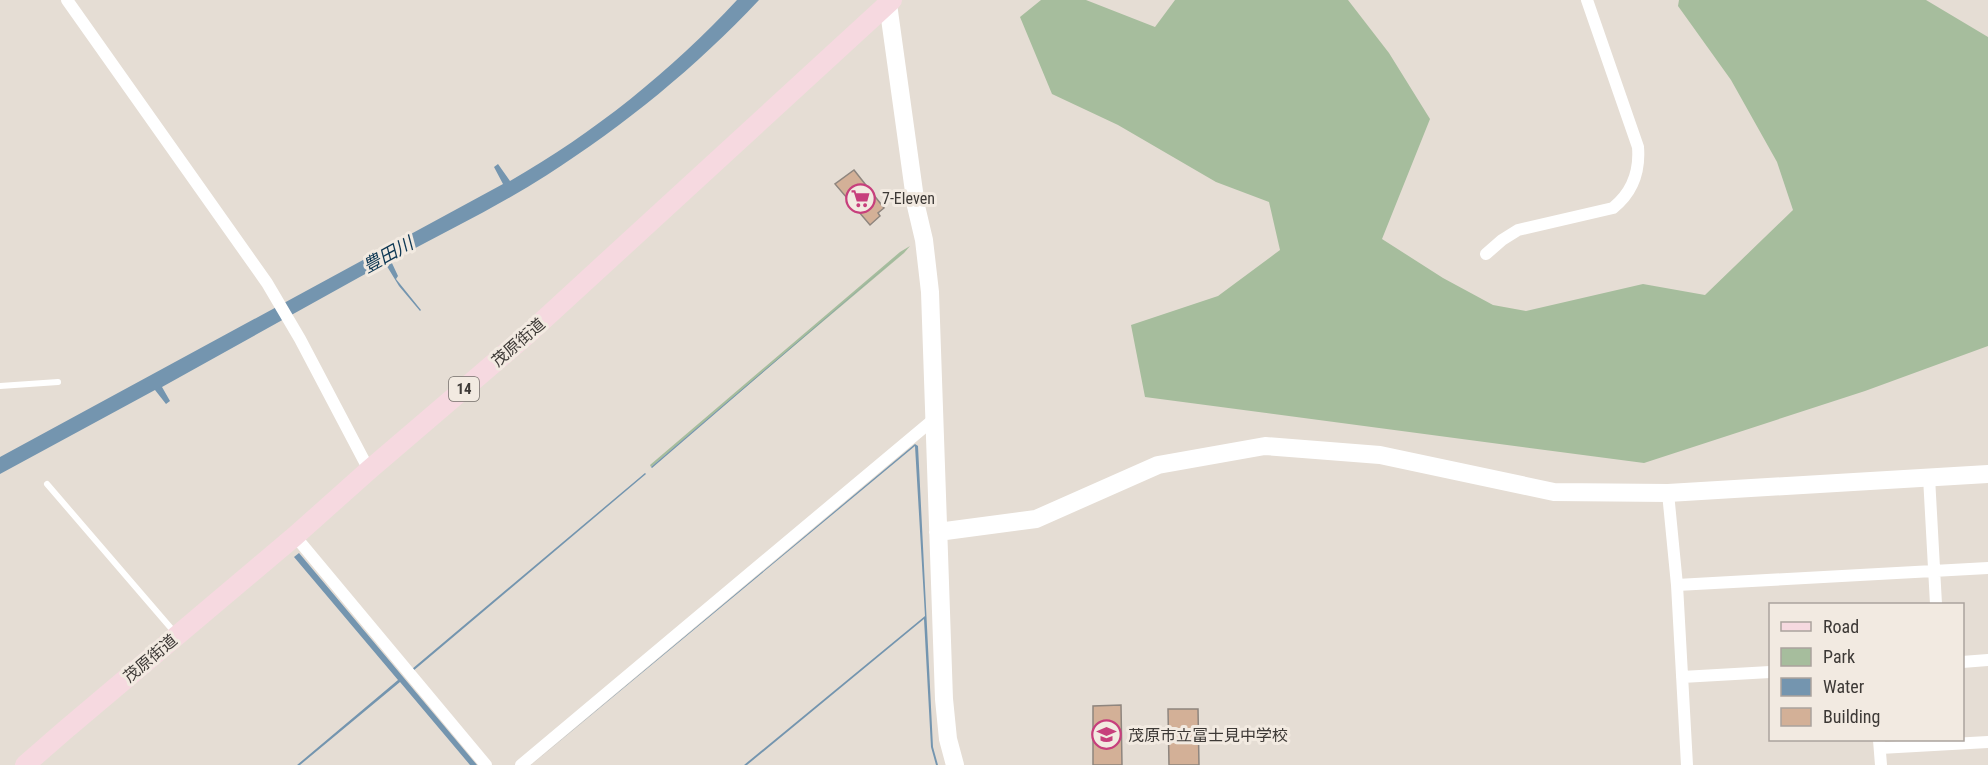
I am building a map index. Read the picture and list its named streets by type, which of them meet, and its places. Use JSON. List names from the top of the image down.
{
  "streets": {
    "main road": ["茂原街道", "14"]
  },
  "water": ["豊田川"],
  "places": {
    "supermarket": ["7-Eleven"],
    "school or university": ["茂原市立冨士見中学校"]
  },
  "legend": [
    "Road",
    "Park",
    "Water",
    "Building"
  ]
}
